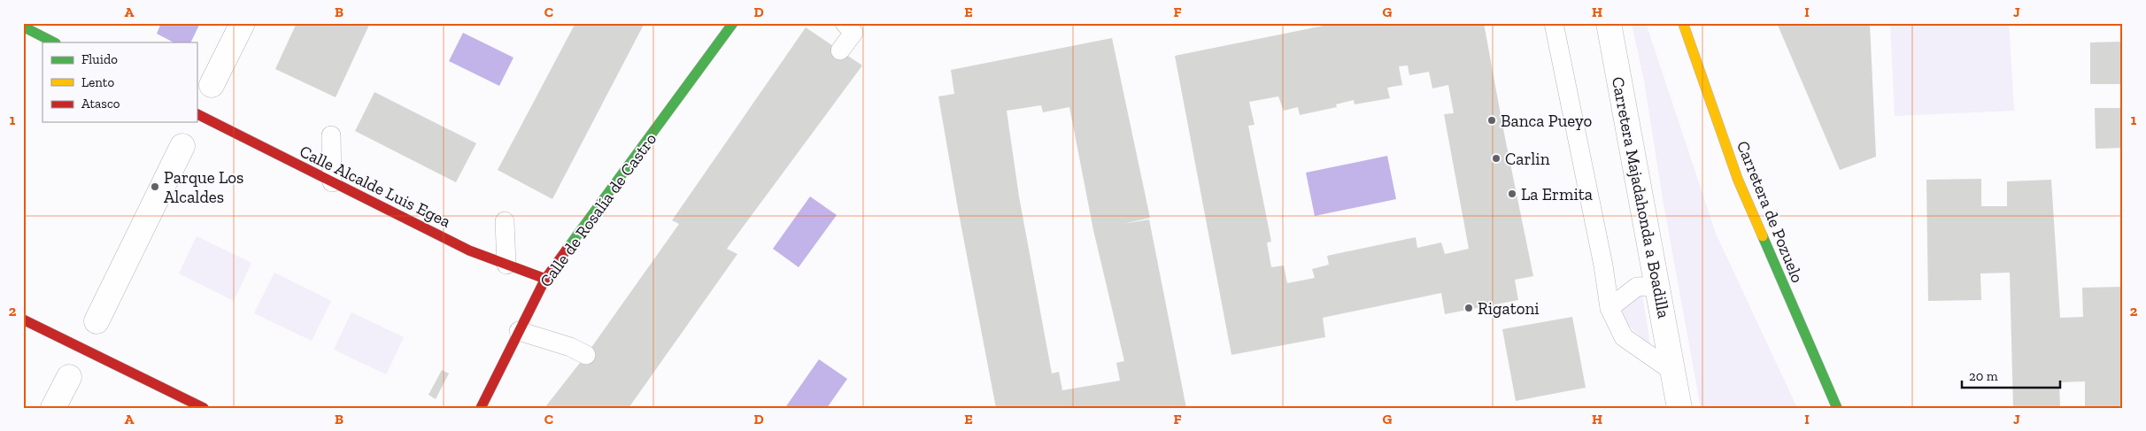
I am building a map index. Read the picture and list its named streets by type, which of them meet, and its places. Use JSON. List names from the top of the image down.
{
  "streets": {
    "street": [
      "Calle Alcalde Luis Egea",
      "Carretera Majadahonda a Boadilla",
      "Calle de Rosalía de Castro",
      "Carretera de Pozuelo"
    ]
  },
  "crossings": [
    ["Calle Alcalde Luis Egea", "Calle de Rosalía de Castro"]
  ],
  "places": [
    "Banca Pueyo",
    "Carlin",
    "Parque Los Alcaldes",
    "La Ermita",
    "Rigatoni"
  ],
  "legend": ["Fluido", "Lento", "Atasco"],
  "scale_bar": "20 m",
  "grid": {
    "columns": [
      "A",
      "B",
      "C",
      "D",
      "E",
      "F",
      "G",
      "H",
      "I",
      "J"
    ],
    "rows": ["1", "2"]
  }
}
